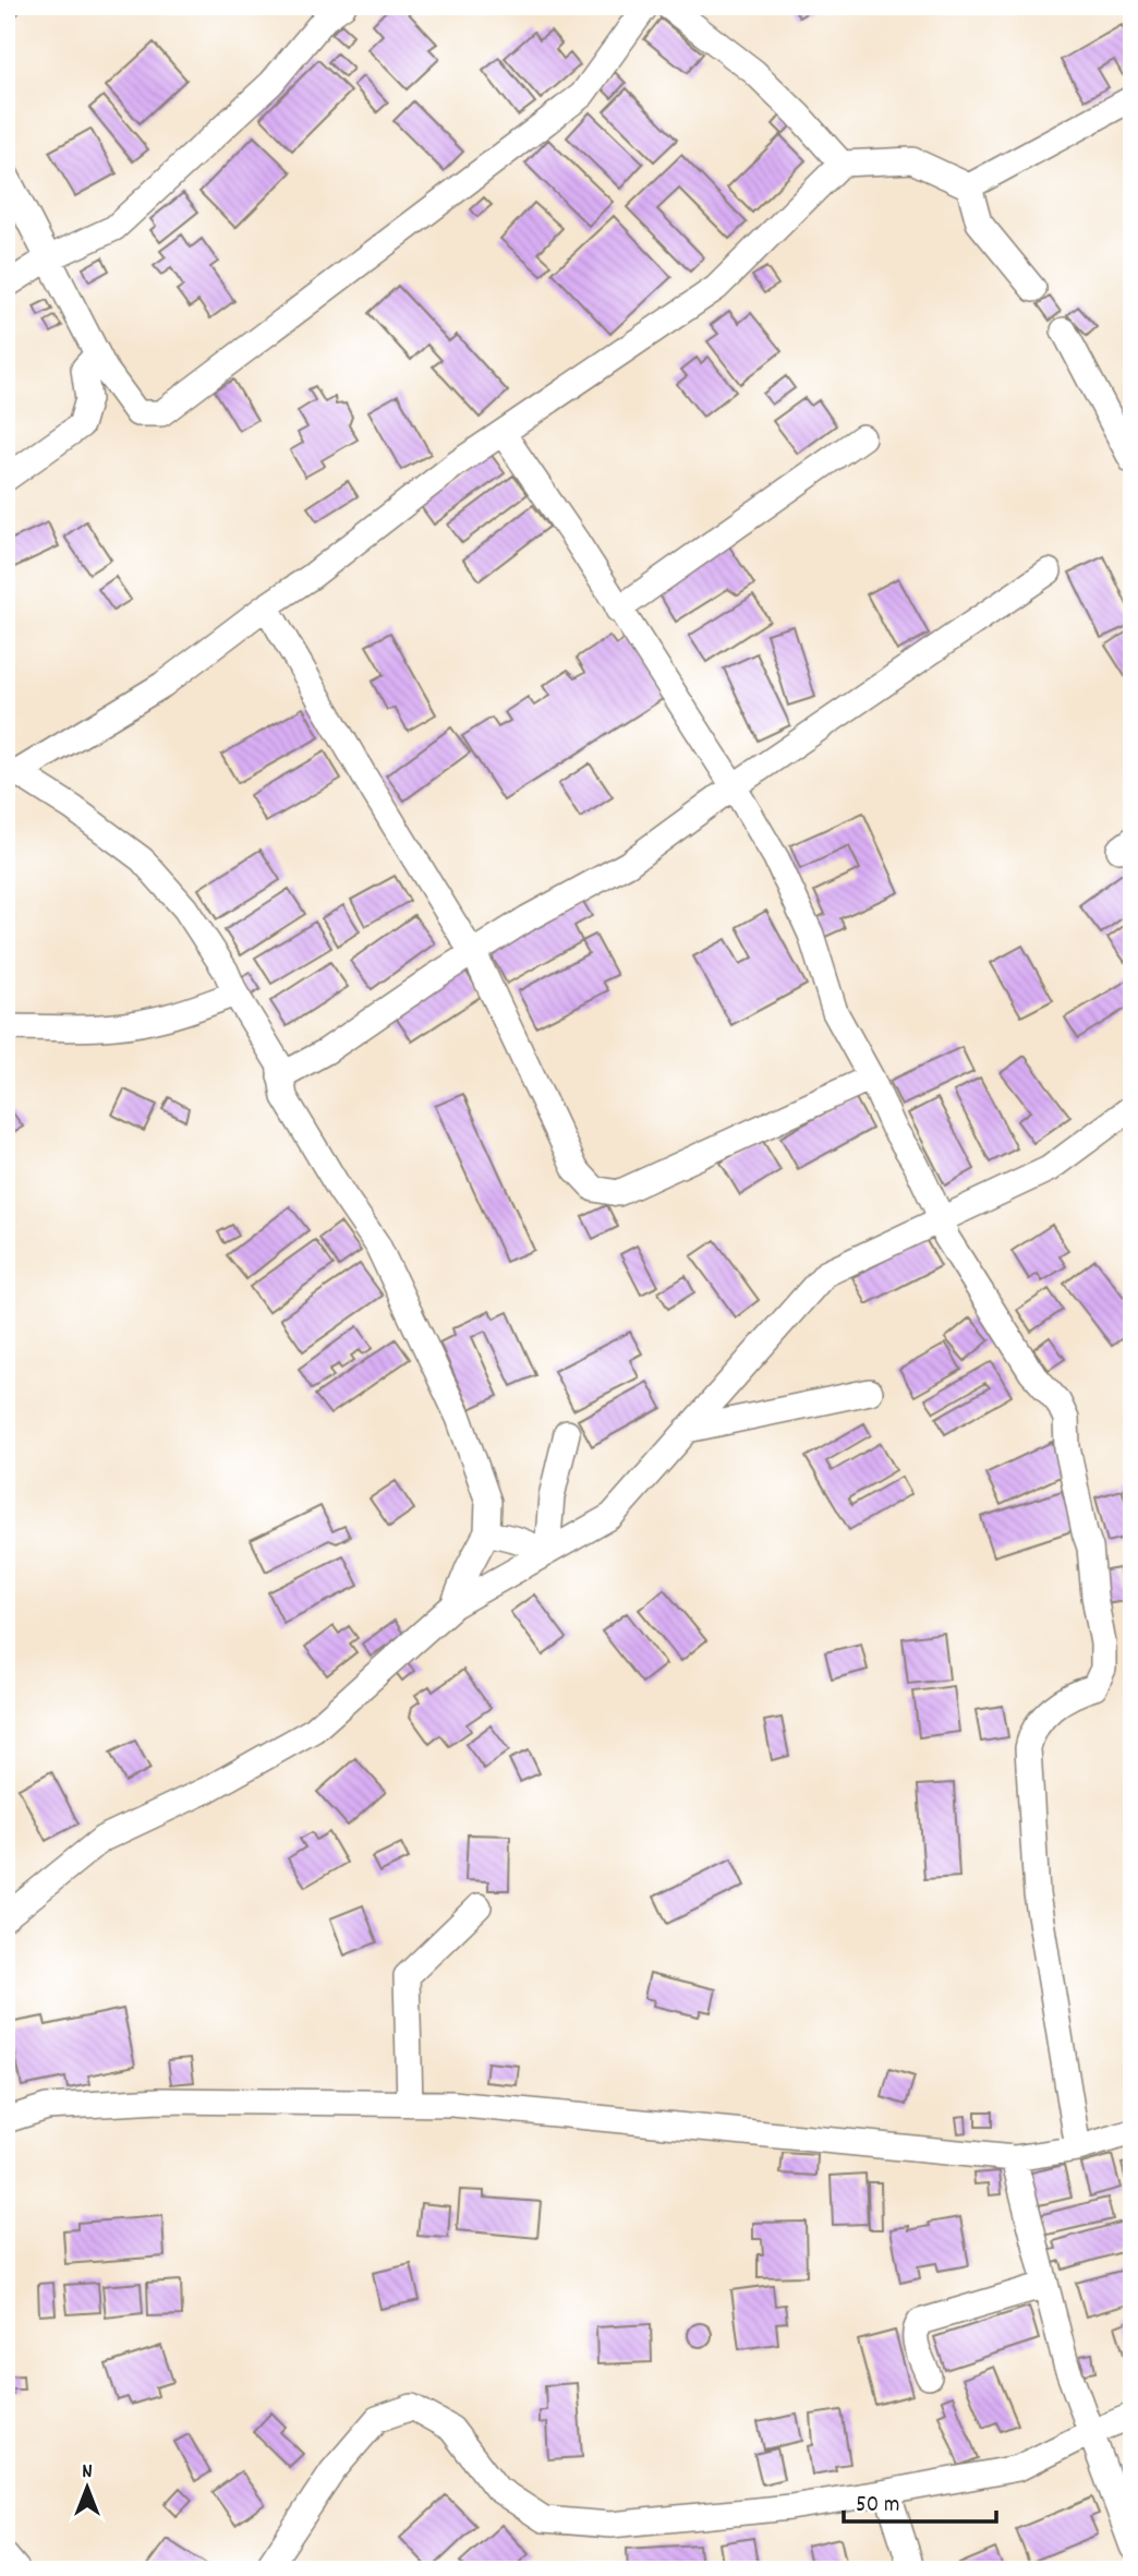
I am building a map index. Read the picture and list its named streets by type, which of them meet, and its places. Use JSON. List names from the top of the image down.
{
  "scale_bar": "50 m",
  "north": "top"
}
